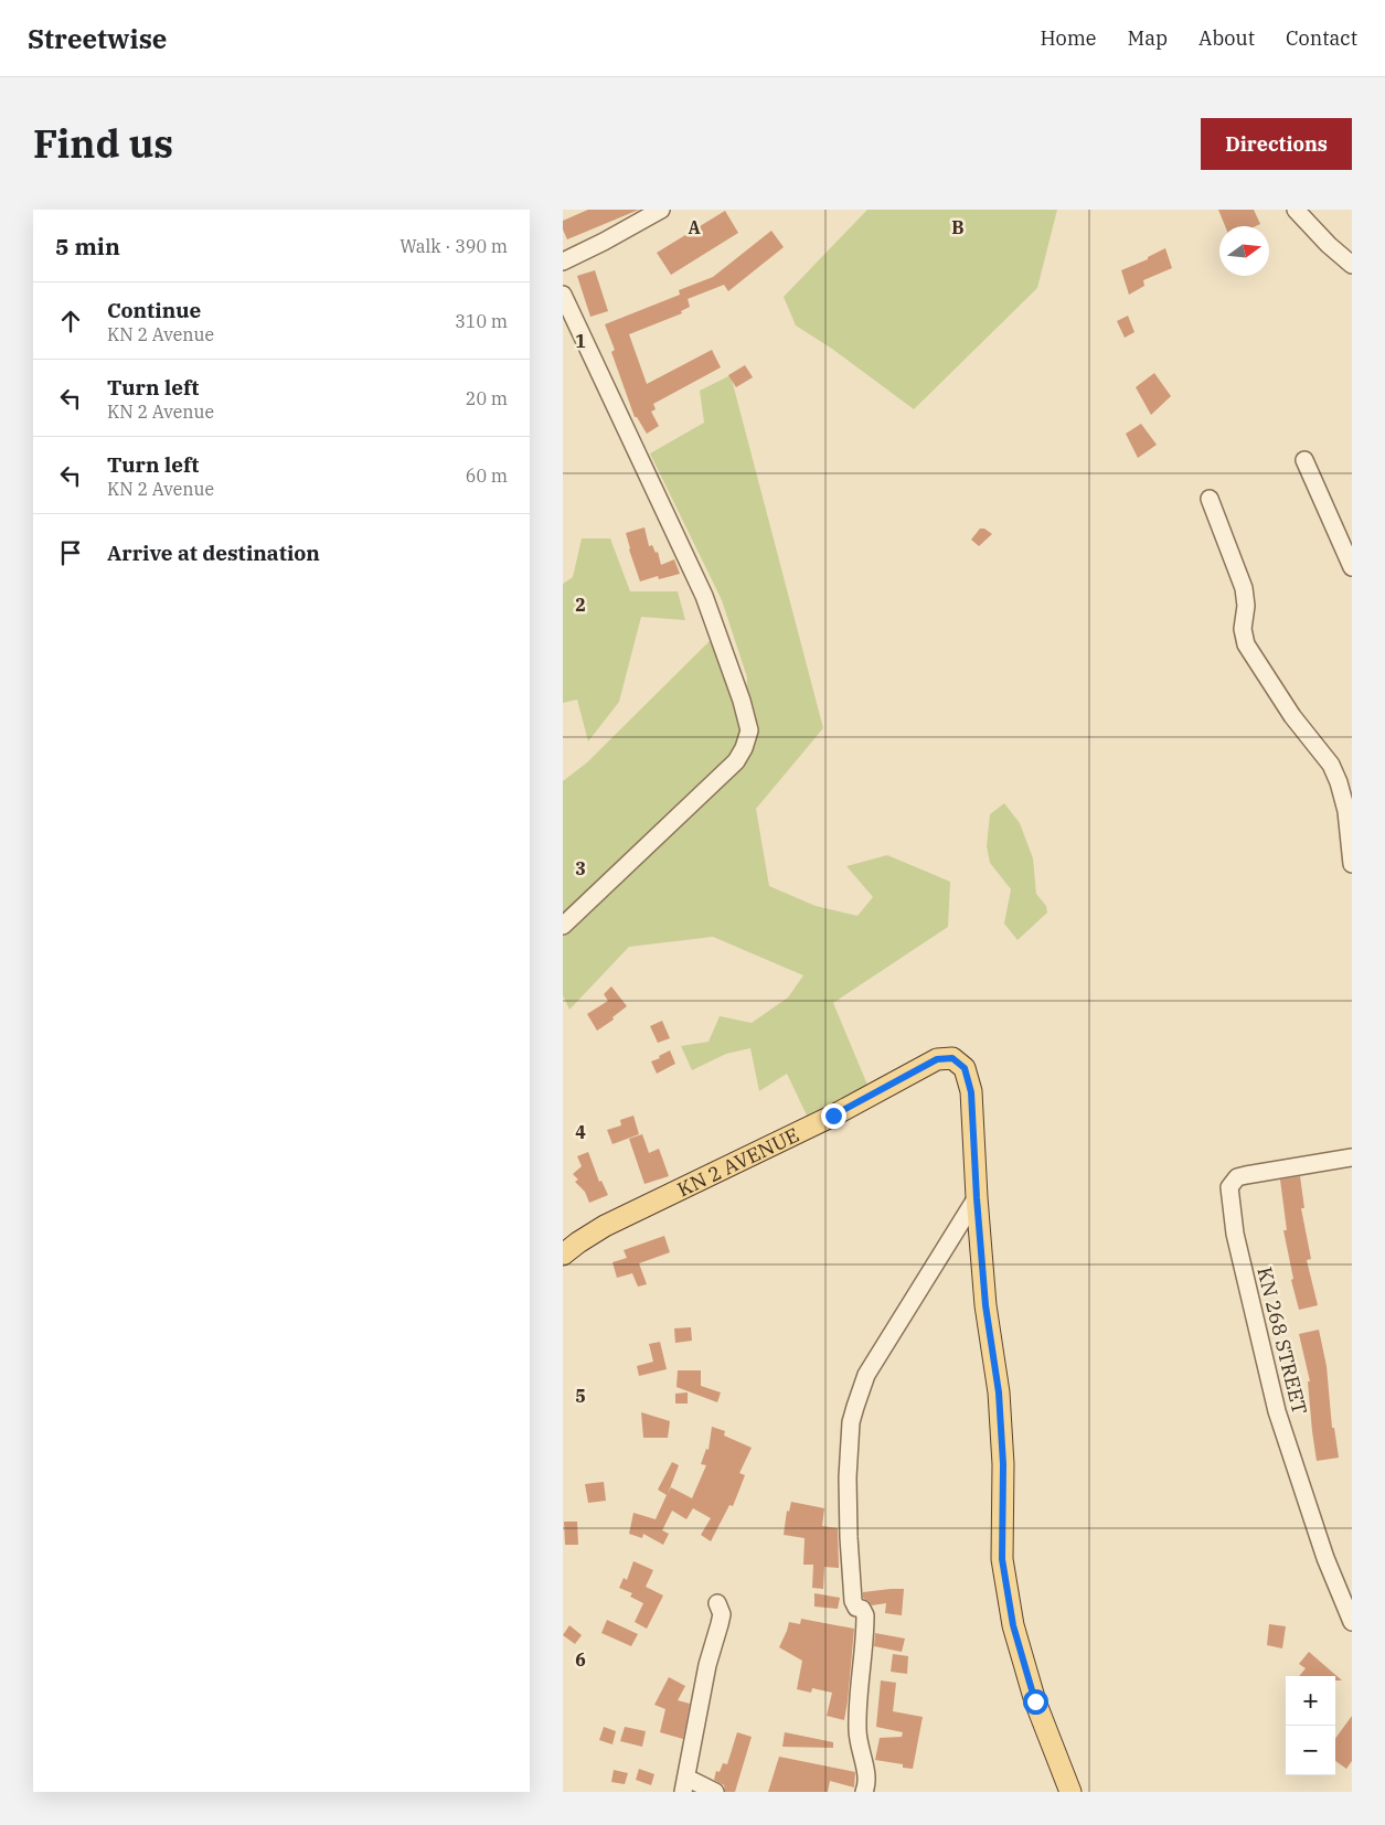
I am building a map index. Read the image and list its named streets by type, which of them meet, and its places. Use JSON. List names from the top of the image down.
{
  "streets": {
    "main road": ["KN 2 AVENUE"],
    "street": ["KN 268 STREET"]
  },
  "north": "right",
  "page": {
    "header": "Streetwise",
    "nav": [
      "Home",
      "Map",
      "About",
      "Contact"
    ],
    "title": "Find us",
    "buttons": "Directions",
    "heading": ["5 min", "Walk · 390 m"],
    "list": [
      ["Continue", "KN 2 Avenue", "310 m"],
      ["Turn left", "KN 2 Avenue", "20 m"],
      ["Turn left", "KN 2 Avenue", "60 m"],
      "Arrive at destination"
    ],
    "map_buttons": ["+", "−"]
  },
  "grid": {
    "columns": ["A", "B"],
    "rows": [
      "1",
      "2",
      "3",
      "4",
      "5",
      "6"
    ]
  }
}
